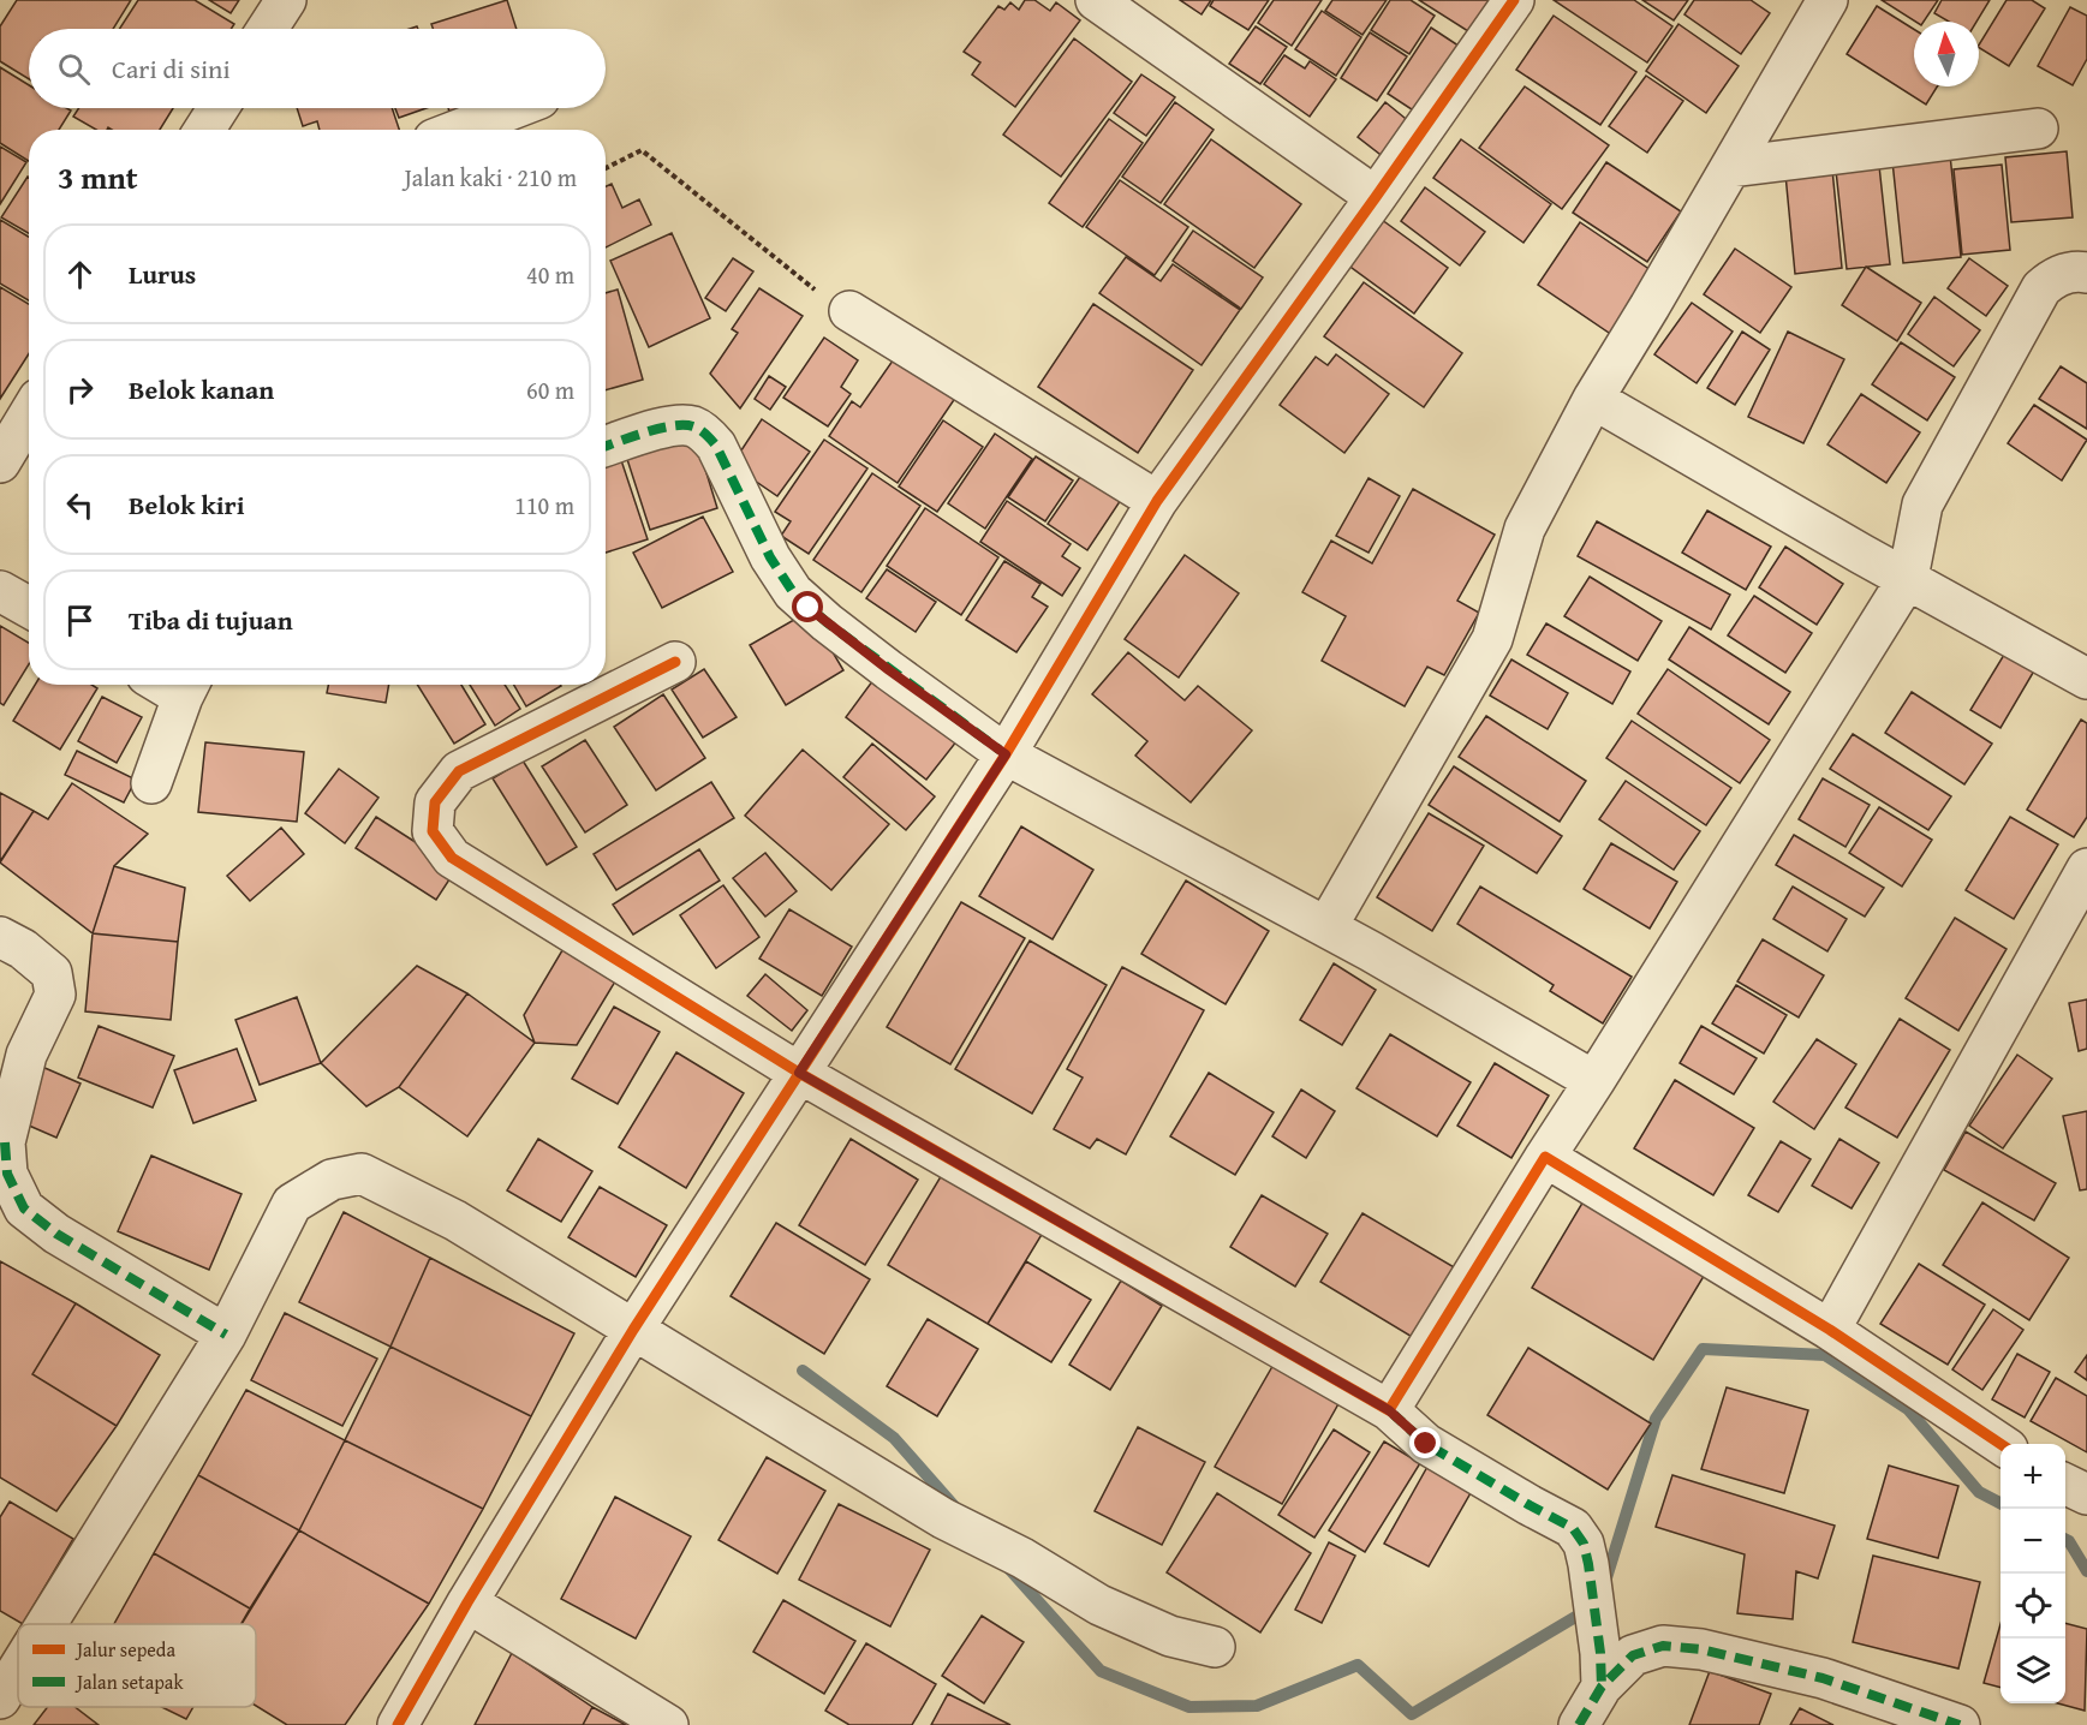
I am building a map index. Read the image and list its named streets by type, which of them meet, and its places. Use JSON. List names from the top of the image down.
{
  "legend": ["Jalur sepeda", "Jalan setapak"],
  "north": "top",
  "page": {
    "search": "Cari di sini",
    "heading": ["3 mnt", "Jalan kaki · 210 m"],
    "list": [
      ["Lurus", "40 m"],
      ["Belok kanan", "60 m"],
      ["Belok kiri", "110 m"],
      "Tiba di tujuan"
    ],
    "map_buttons": ["+", "−"]
  }
}
